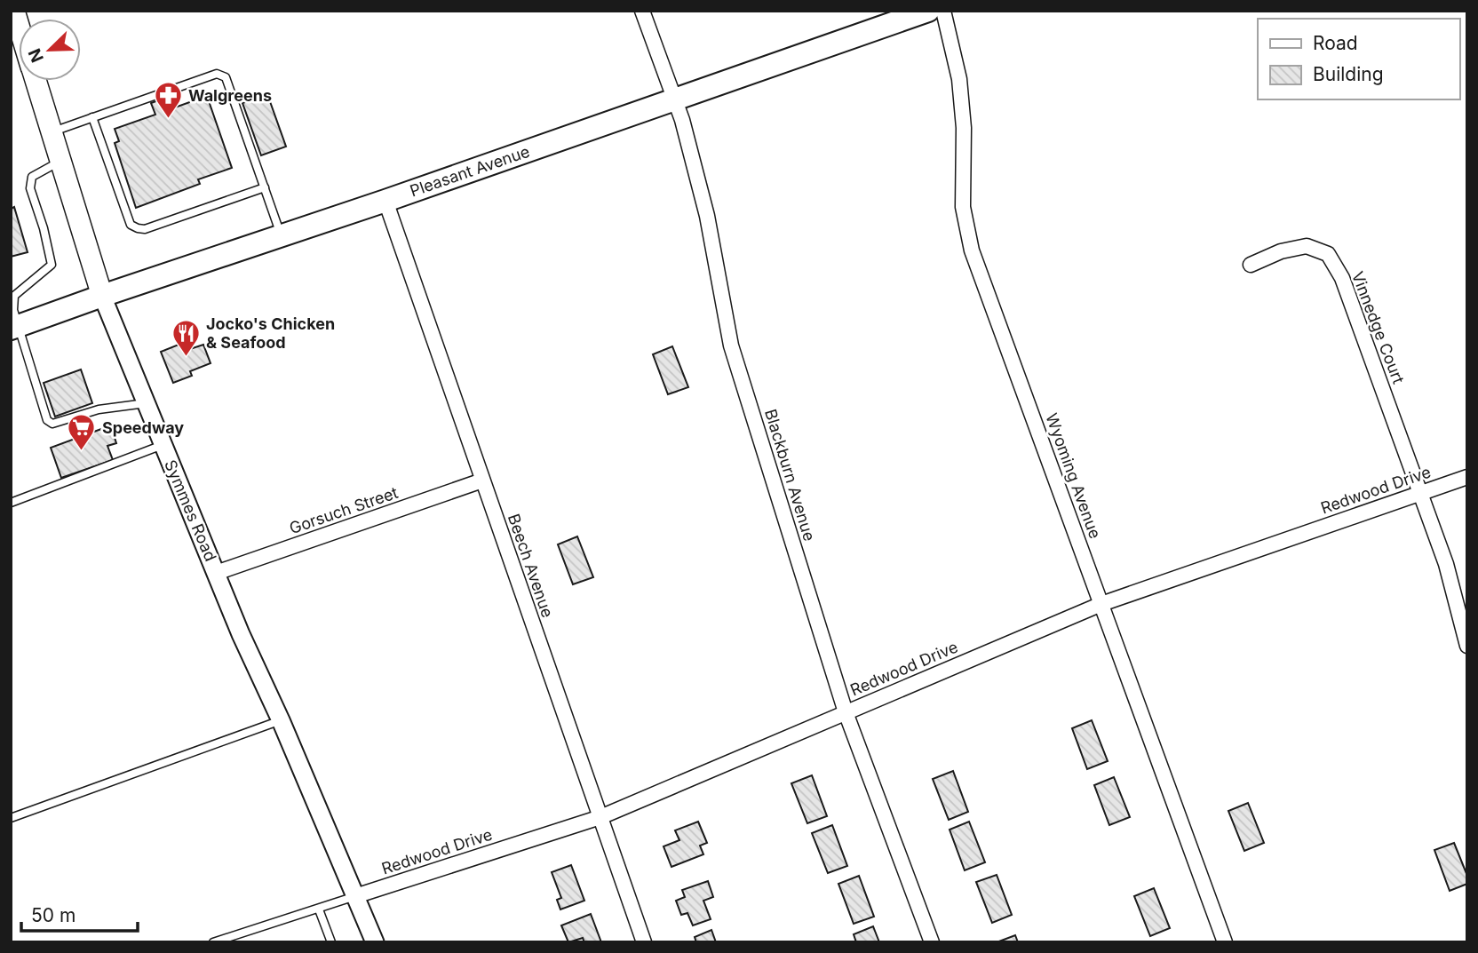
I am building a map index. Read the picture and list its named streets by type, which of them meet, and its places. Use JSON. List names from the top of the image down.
{
  "streets": {
    "main road": ["Pleasant Avenue", "Symmes Road"],
    "street": [
      "Vinnedge Court",
      "Blackburn Avenue",
      "Wyoming Avenue",
      "Redwood Drive",
      "Gorsuch Street",
      "Beech Avenue"
    ]
  },
  "crossings": [
    ["Pleasant Avenue", "Blackburn Avenue"],
    ["Pleasant Avenue", "Symmes Road"],
    ["Pleasant Avenue", "Beech Avenue"],
    ["Vinnedge Court", "Redwood Drive"],
    ["Blackburn Avenue", "Redwood Drive"],
    ["Wyoming Avenue", "Redwood Drive"],
    ["Redwood Drive", "Symmes Road"],
    ["Redwood Drive", "Beech Avenue"],
    ["Symmes Road", "Gorsuch Street"],
    ["Gorsuch Street", "Beech Avenue"]
  ],
  "places": {
    "pharmacy": ["Walgreens"],
    "restaurant": ["Jocko's Chicken & Seafood"],
    "supermarket": ["Speedway"]
  },
  "legend": ["Road", "Building"],
  "scale_bar": "50 m",
  "north": "bottom left"
}
